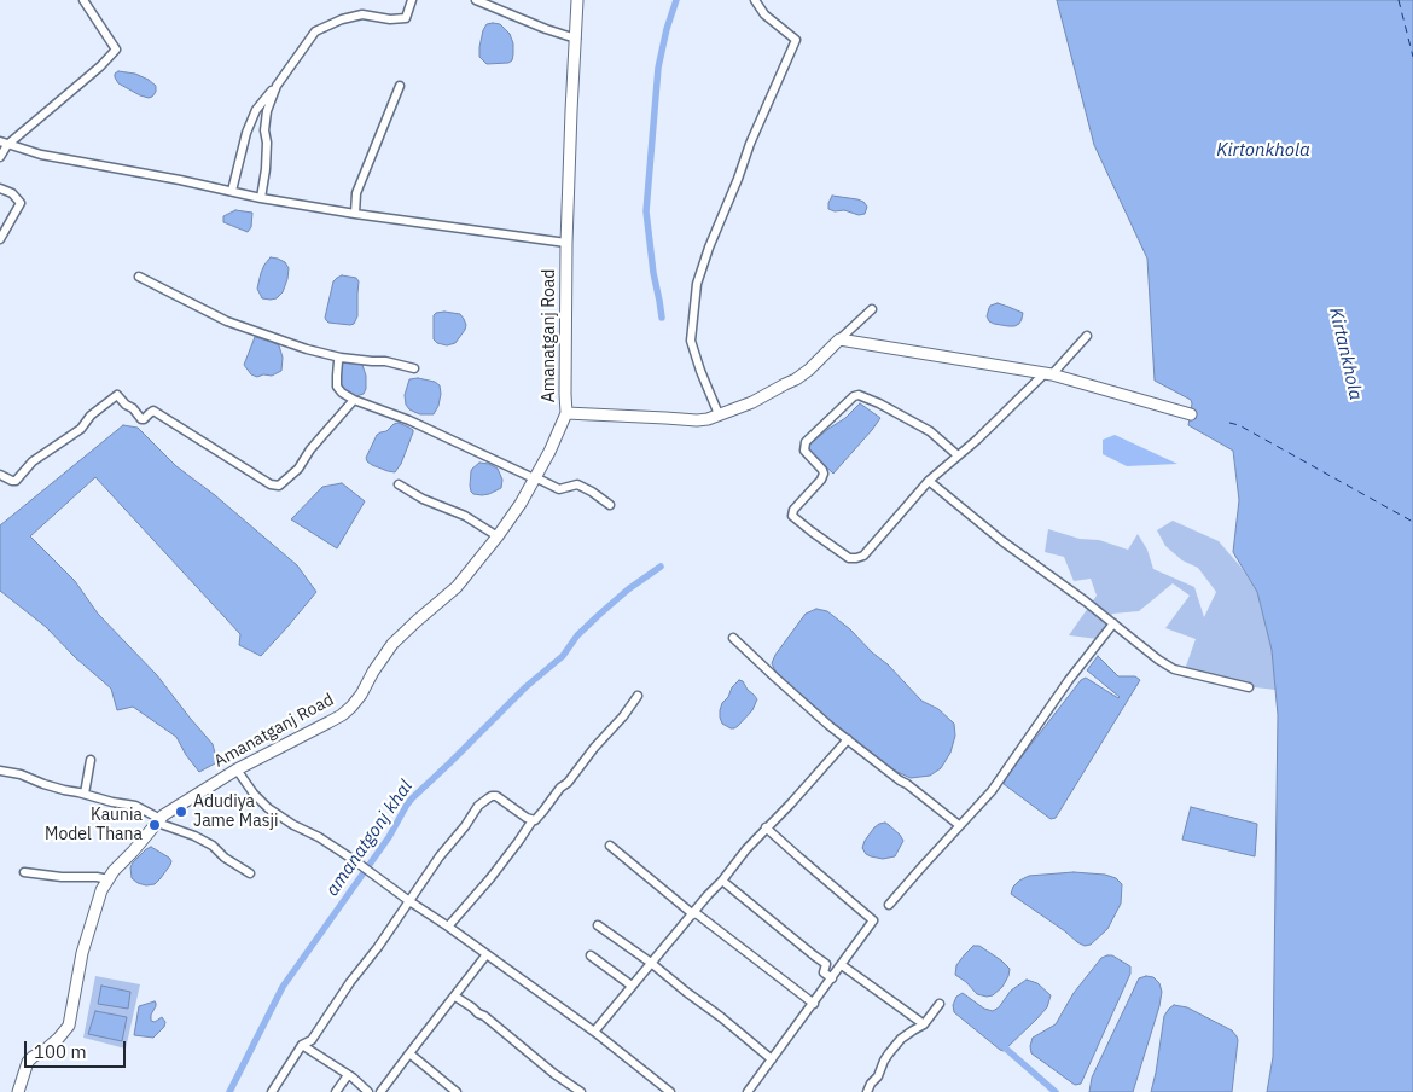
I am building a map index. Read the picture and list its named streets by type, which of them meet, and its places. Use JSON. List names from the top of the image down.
{
  "streets": {
    "main road": ["Amanatganj Road"]
  },
  "water": ["Kirtonkhola", "Kirtankhola", "amanatgonj khal"],
  "places": ["Adudiya Jame Masji", "Kaunia Model Thana"],
  "scale_bar": "100 m"
}
